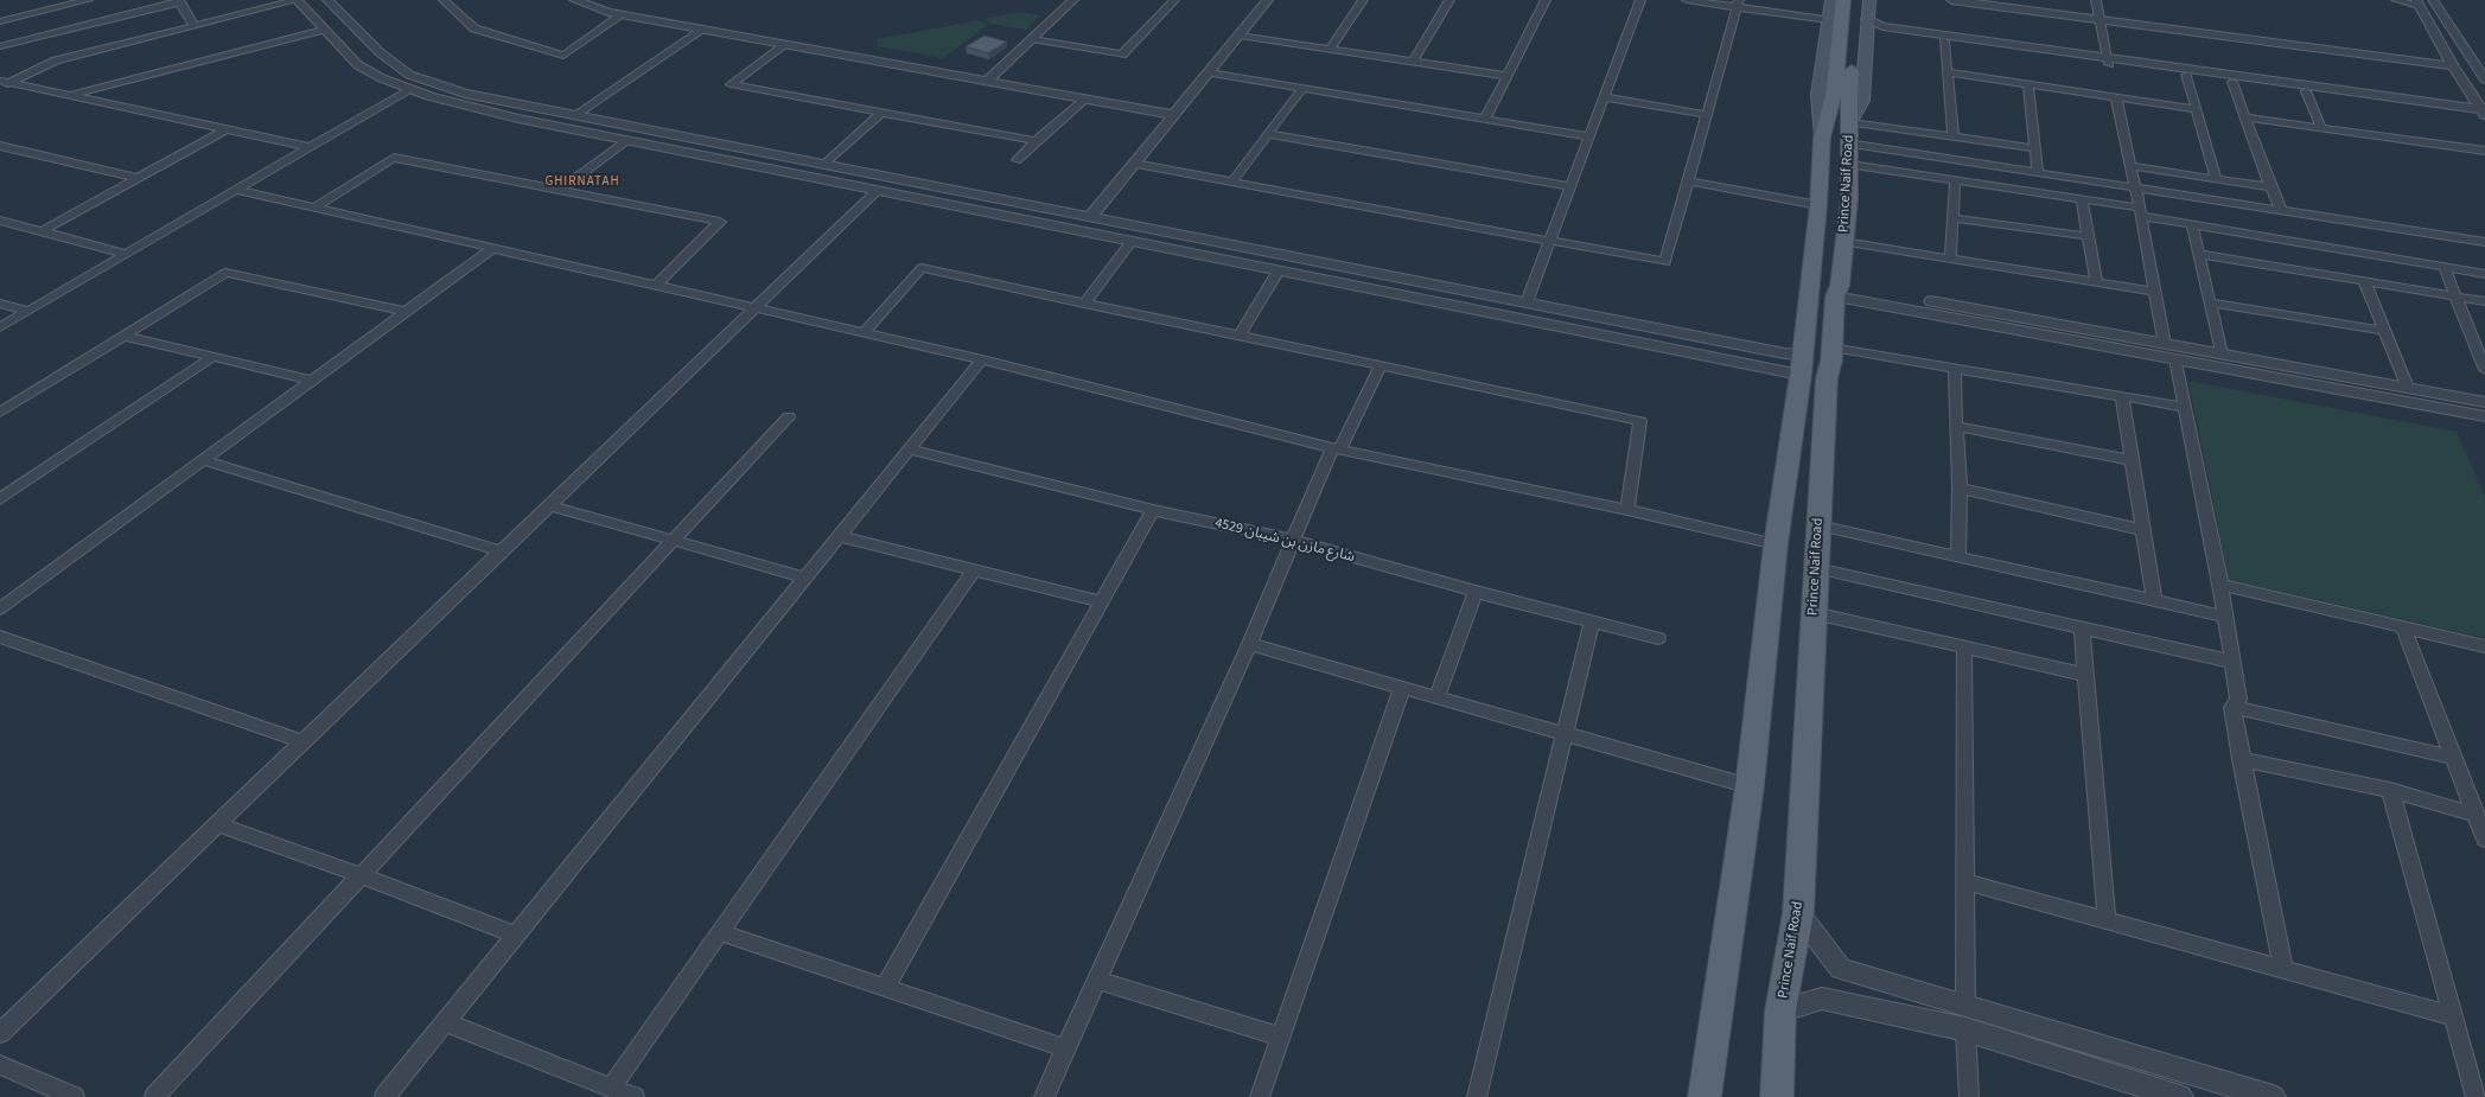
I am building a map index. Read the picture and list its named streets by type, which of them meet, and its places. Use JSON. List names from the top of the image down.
{
  "streets": {
    "main road": ["Prince Naif Road"],
    "street": ["شارع مازن بن شيبان 4529"]
  },
  "districts": ["GHIRNATAH"]
}
